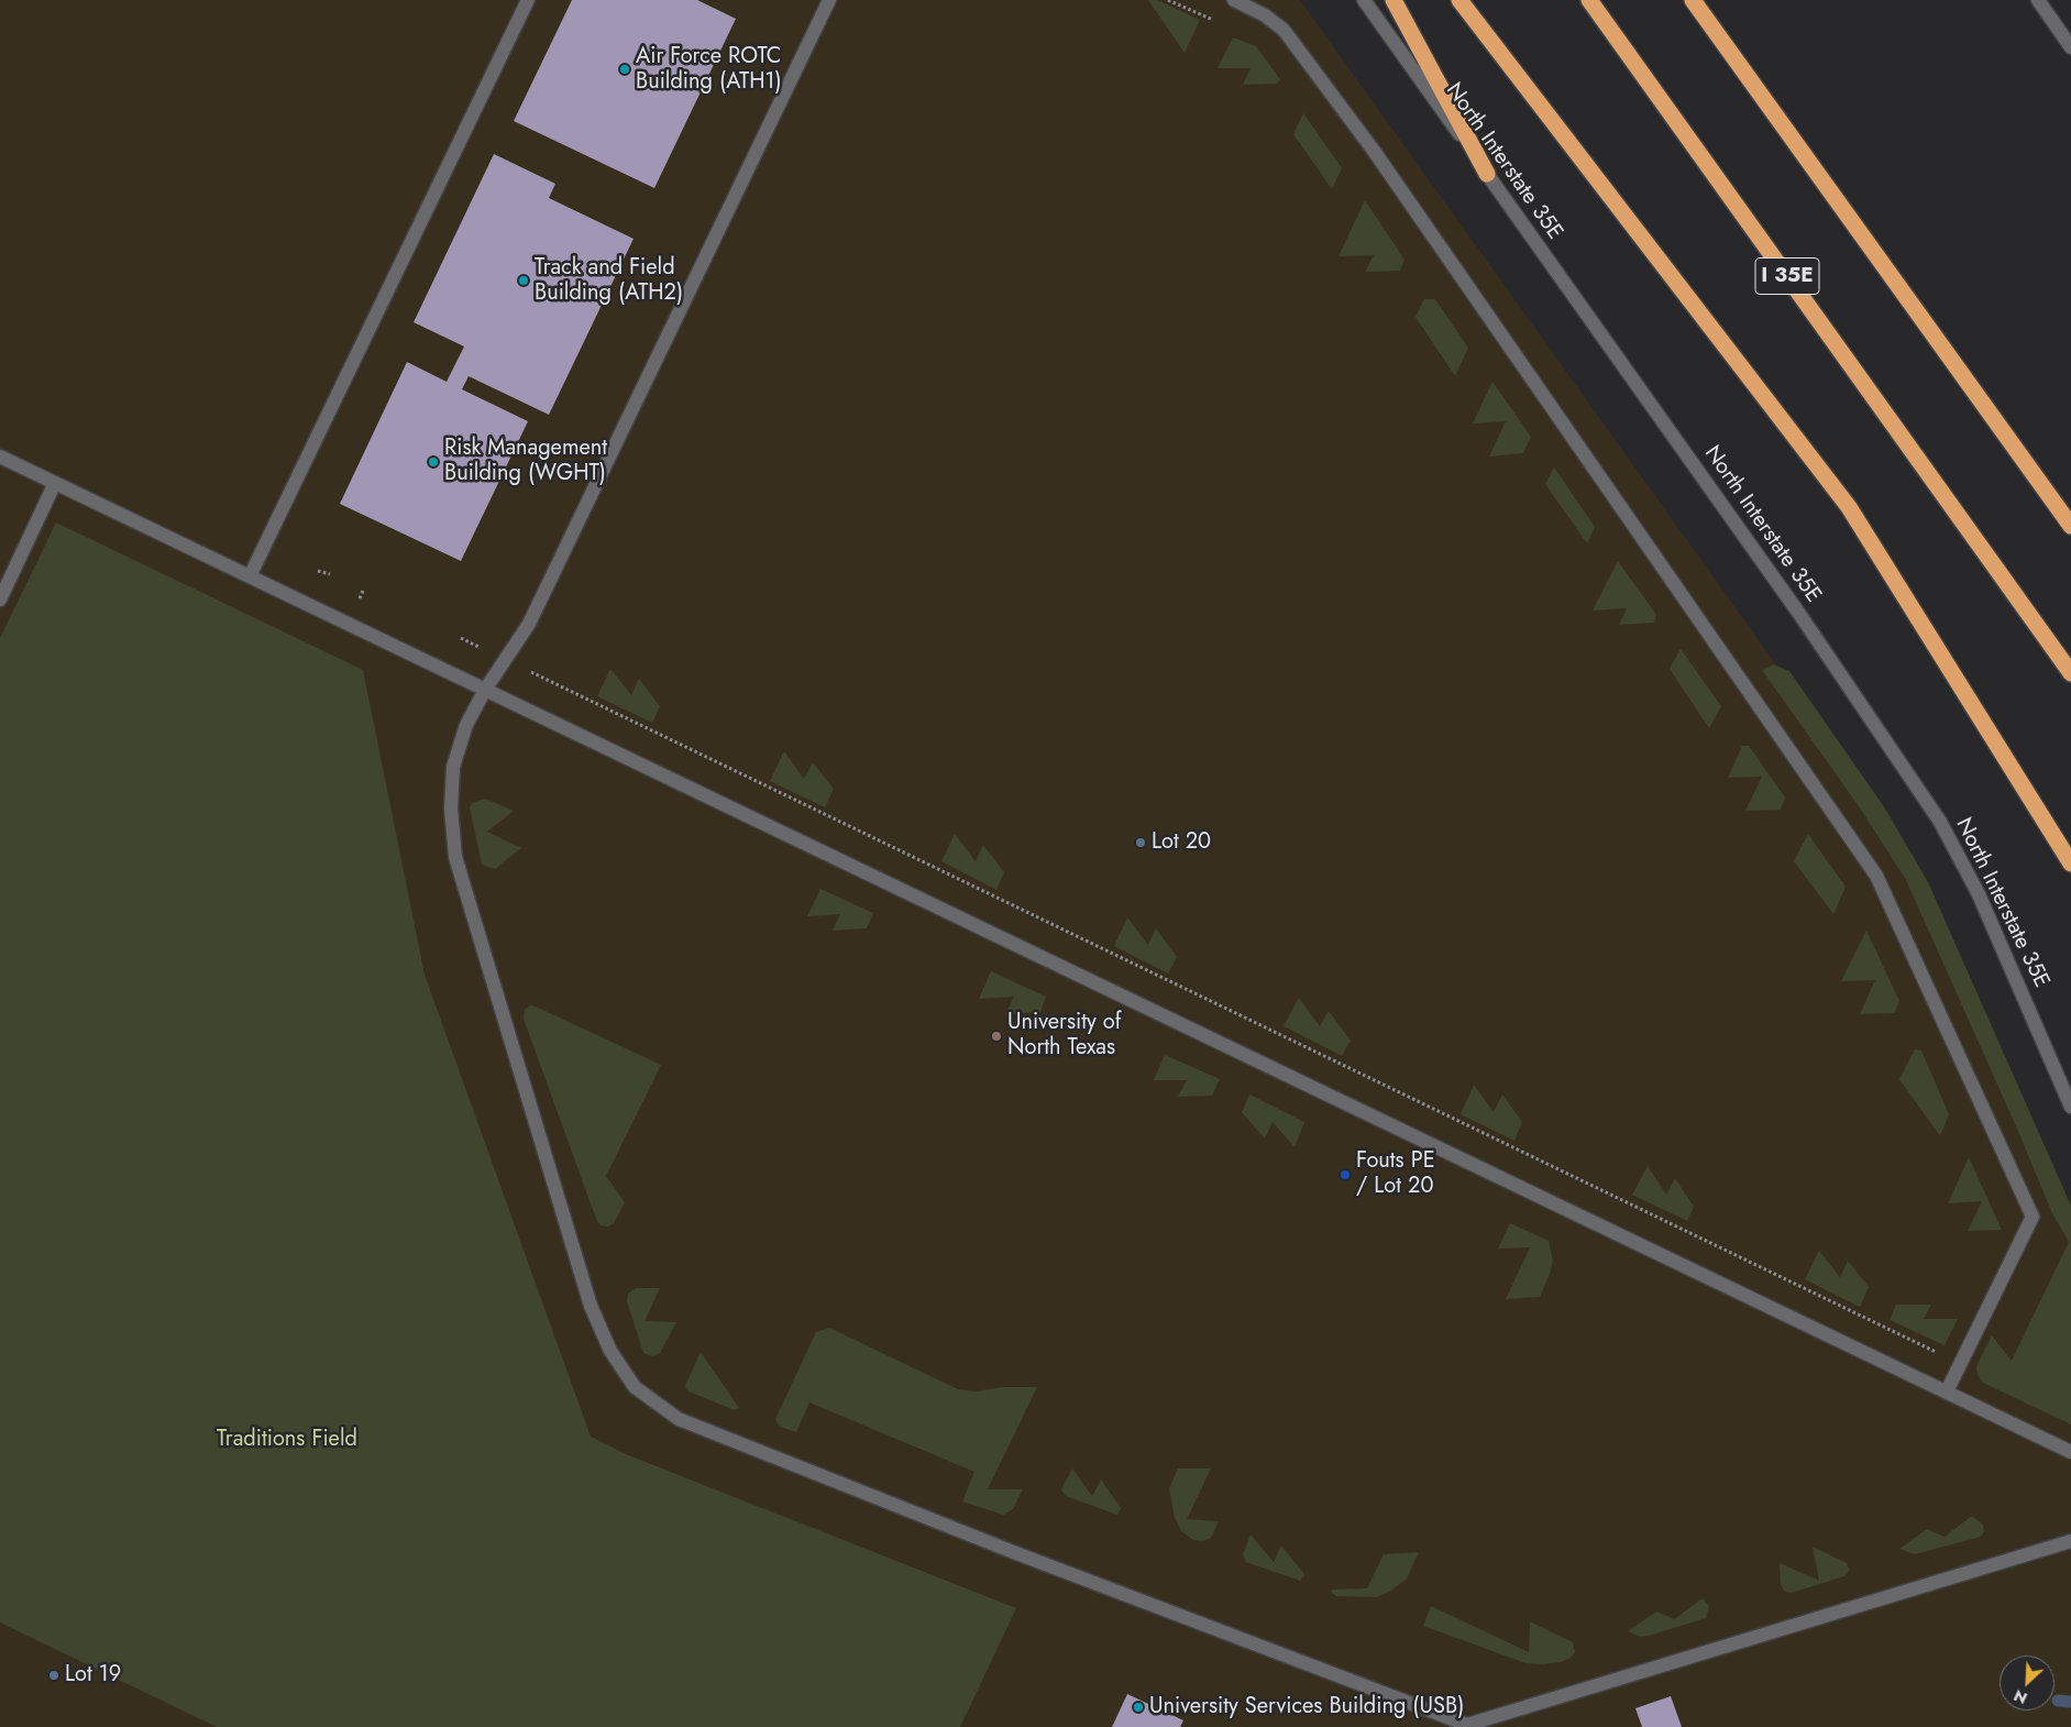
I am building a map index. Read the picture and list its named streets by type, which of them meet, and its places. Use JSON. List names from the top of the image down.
{
  "streets": {
    "highway": ["I 35E"],
    "main road": ["North Interstate 35E"]
  },
  "parks": ["Traditions Field"],
  "places": [
    "Air Force ROTC Building (ATH1)",
    "Track and Field Building (ATH2)",
    "Risk Management Building (WGHT)",
    "Lot 20",
    "University of North Texas",
    "Fouts PE / Lot 20",
    "Lot 19",
    "University Services Building (USB)"
  ],
  "north": "bottom left"
}
